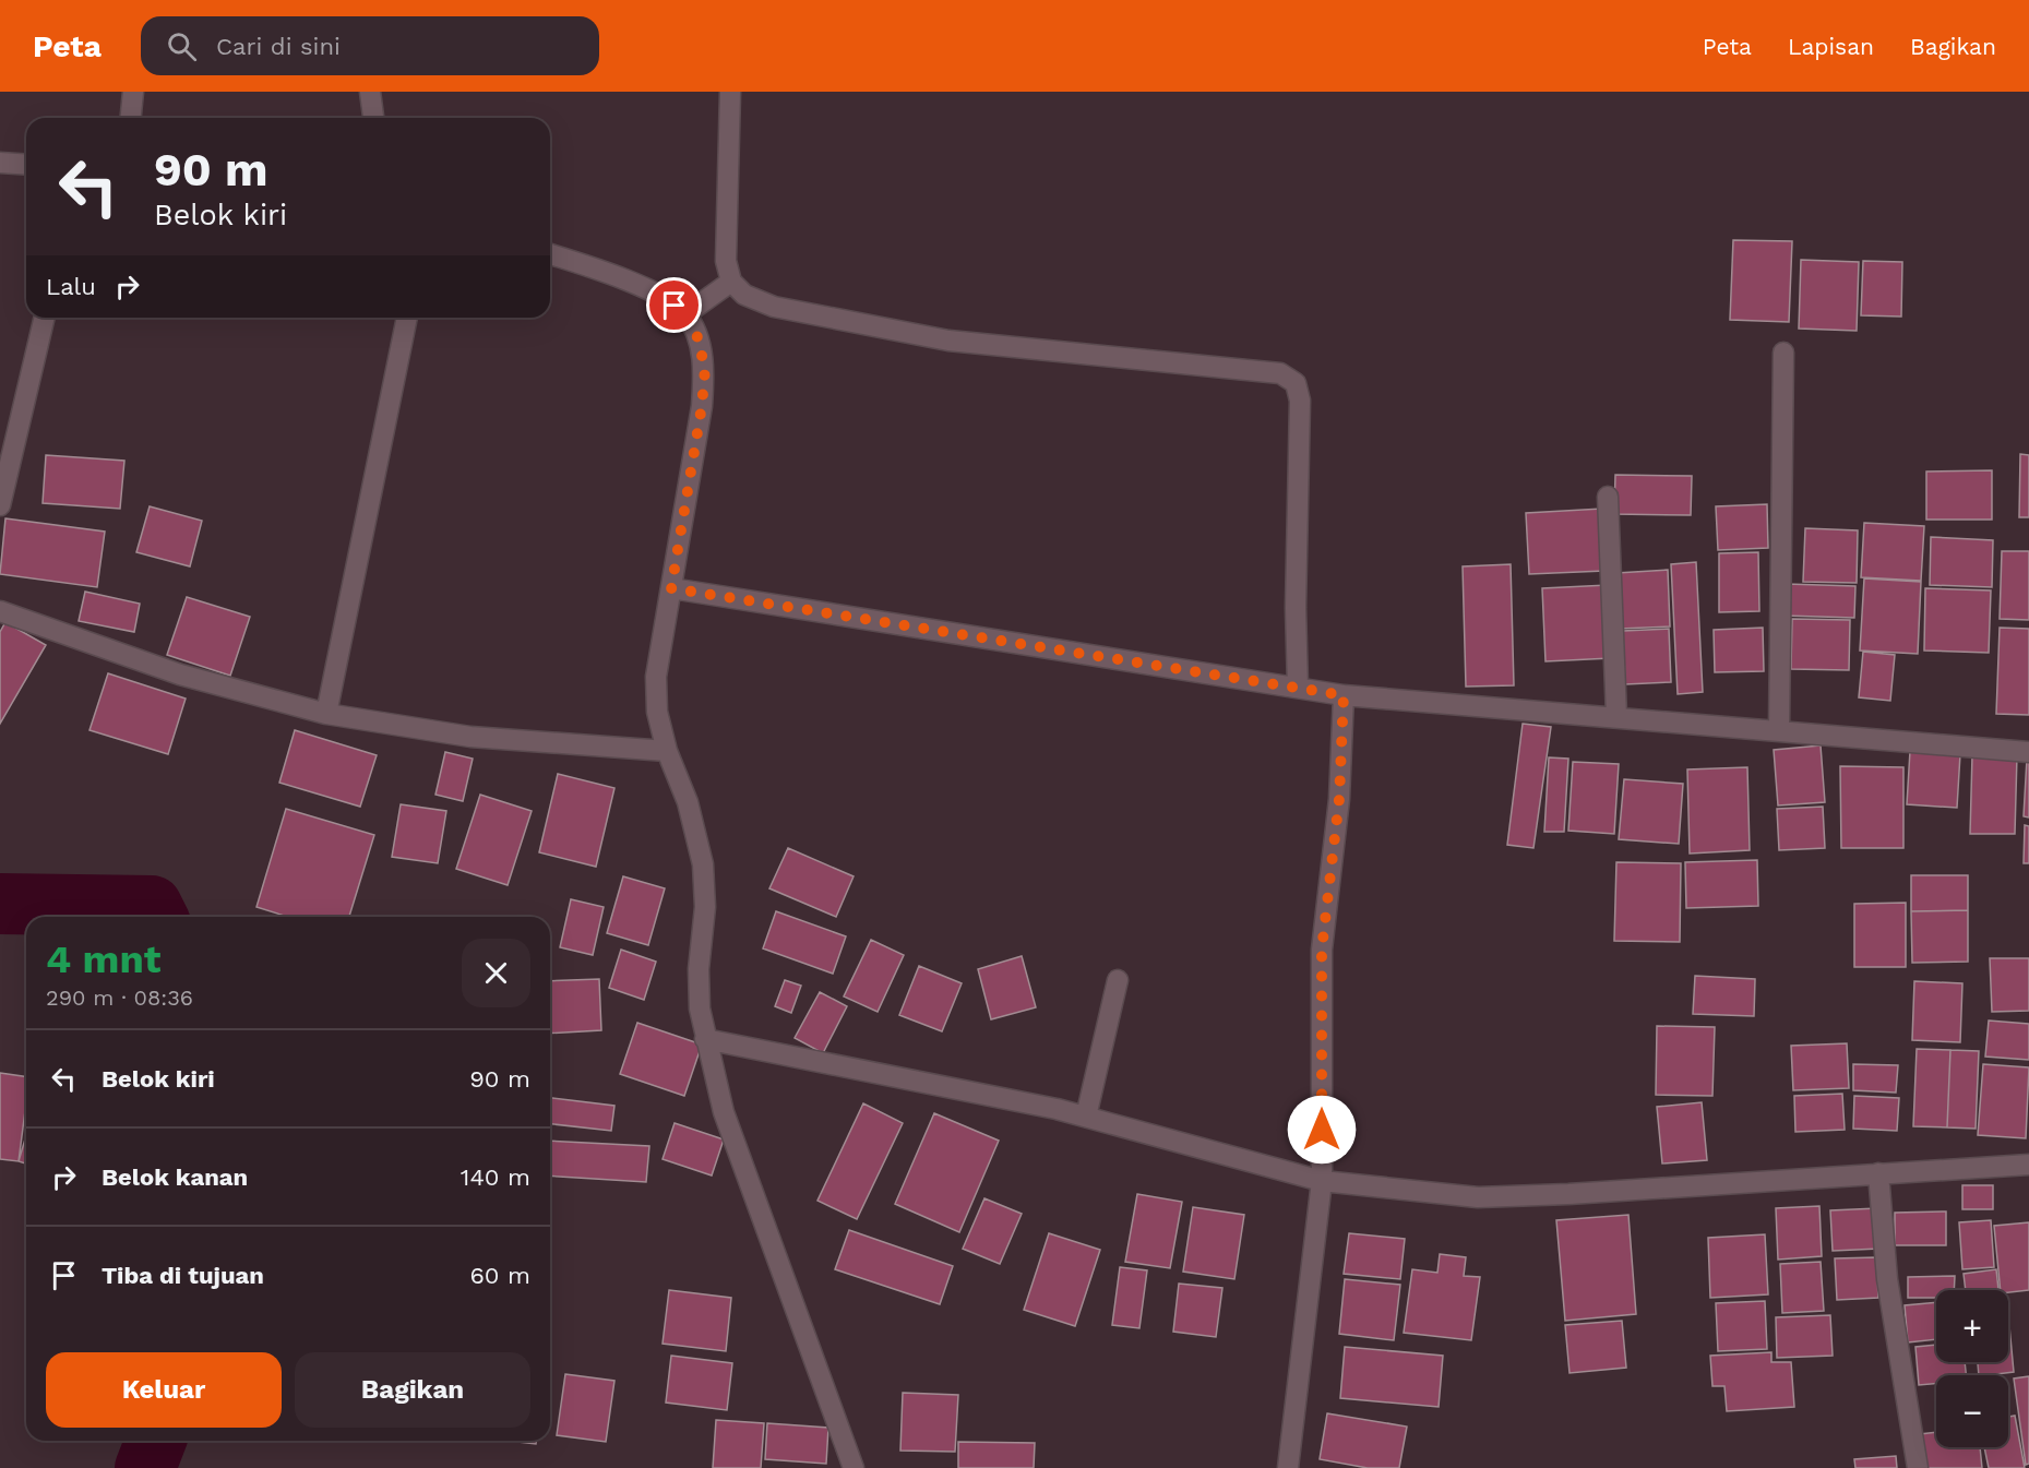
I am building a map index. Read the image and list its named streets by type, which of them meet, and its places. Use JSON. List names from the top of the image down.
{
  "page": {
    "header": "Peta",
    "search": "Cari di sini",
    "nav": ["Peta", "Lapisan", "Bagikan"],
    "turn": ["90 m", "Belok kiri"],
    "then": "Lalu",
    "heading": ["4 mnt", "290 m · 08:36"],
    "list": [
      {
        "name": "Belok kiri",
        "value": "90 m"
      },
      {
        "name": "Belok kanan",
        "value": "140 m"
      },
      {
        "name": "Tiba di tujuan",
        "value": "60 m"
      }
    ],
    "map_buttons": ["+", "−"],
    "buttons": ["Keluar", "Bagikan"]
  }
}
